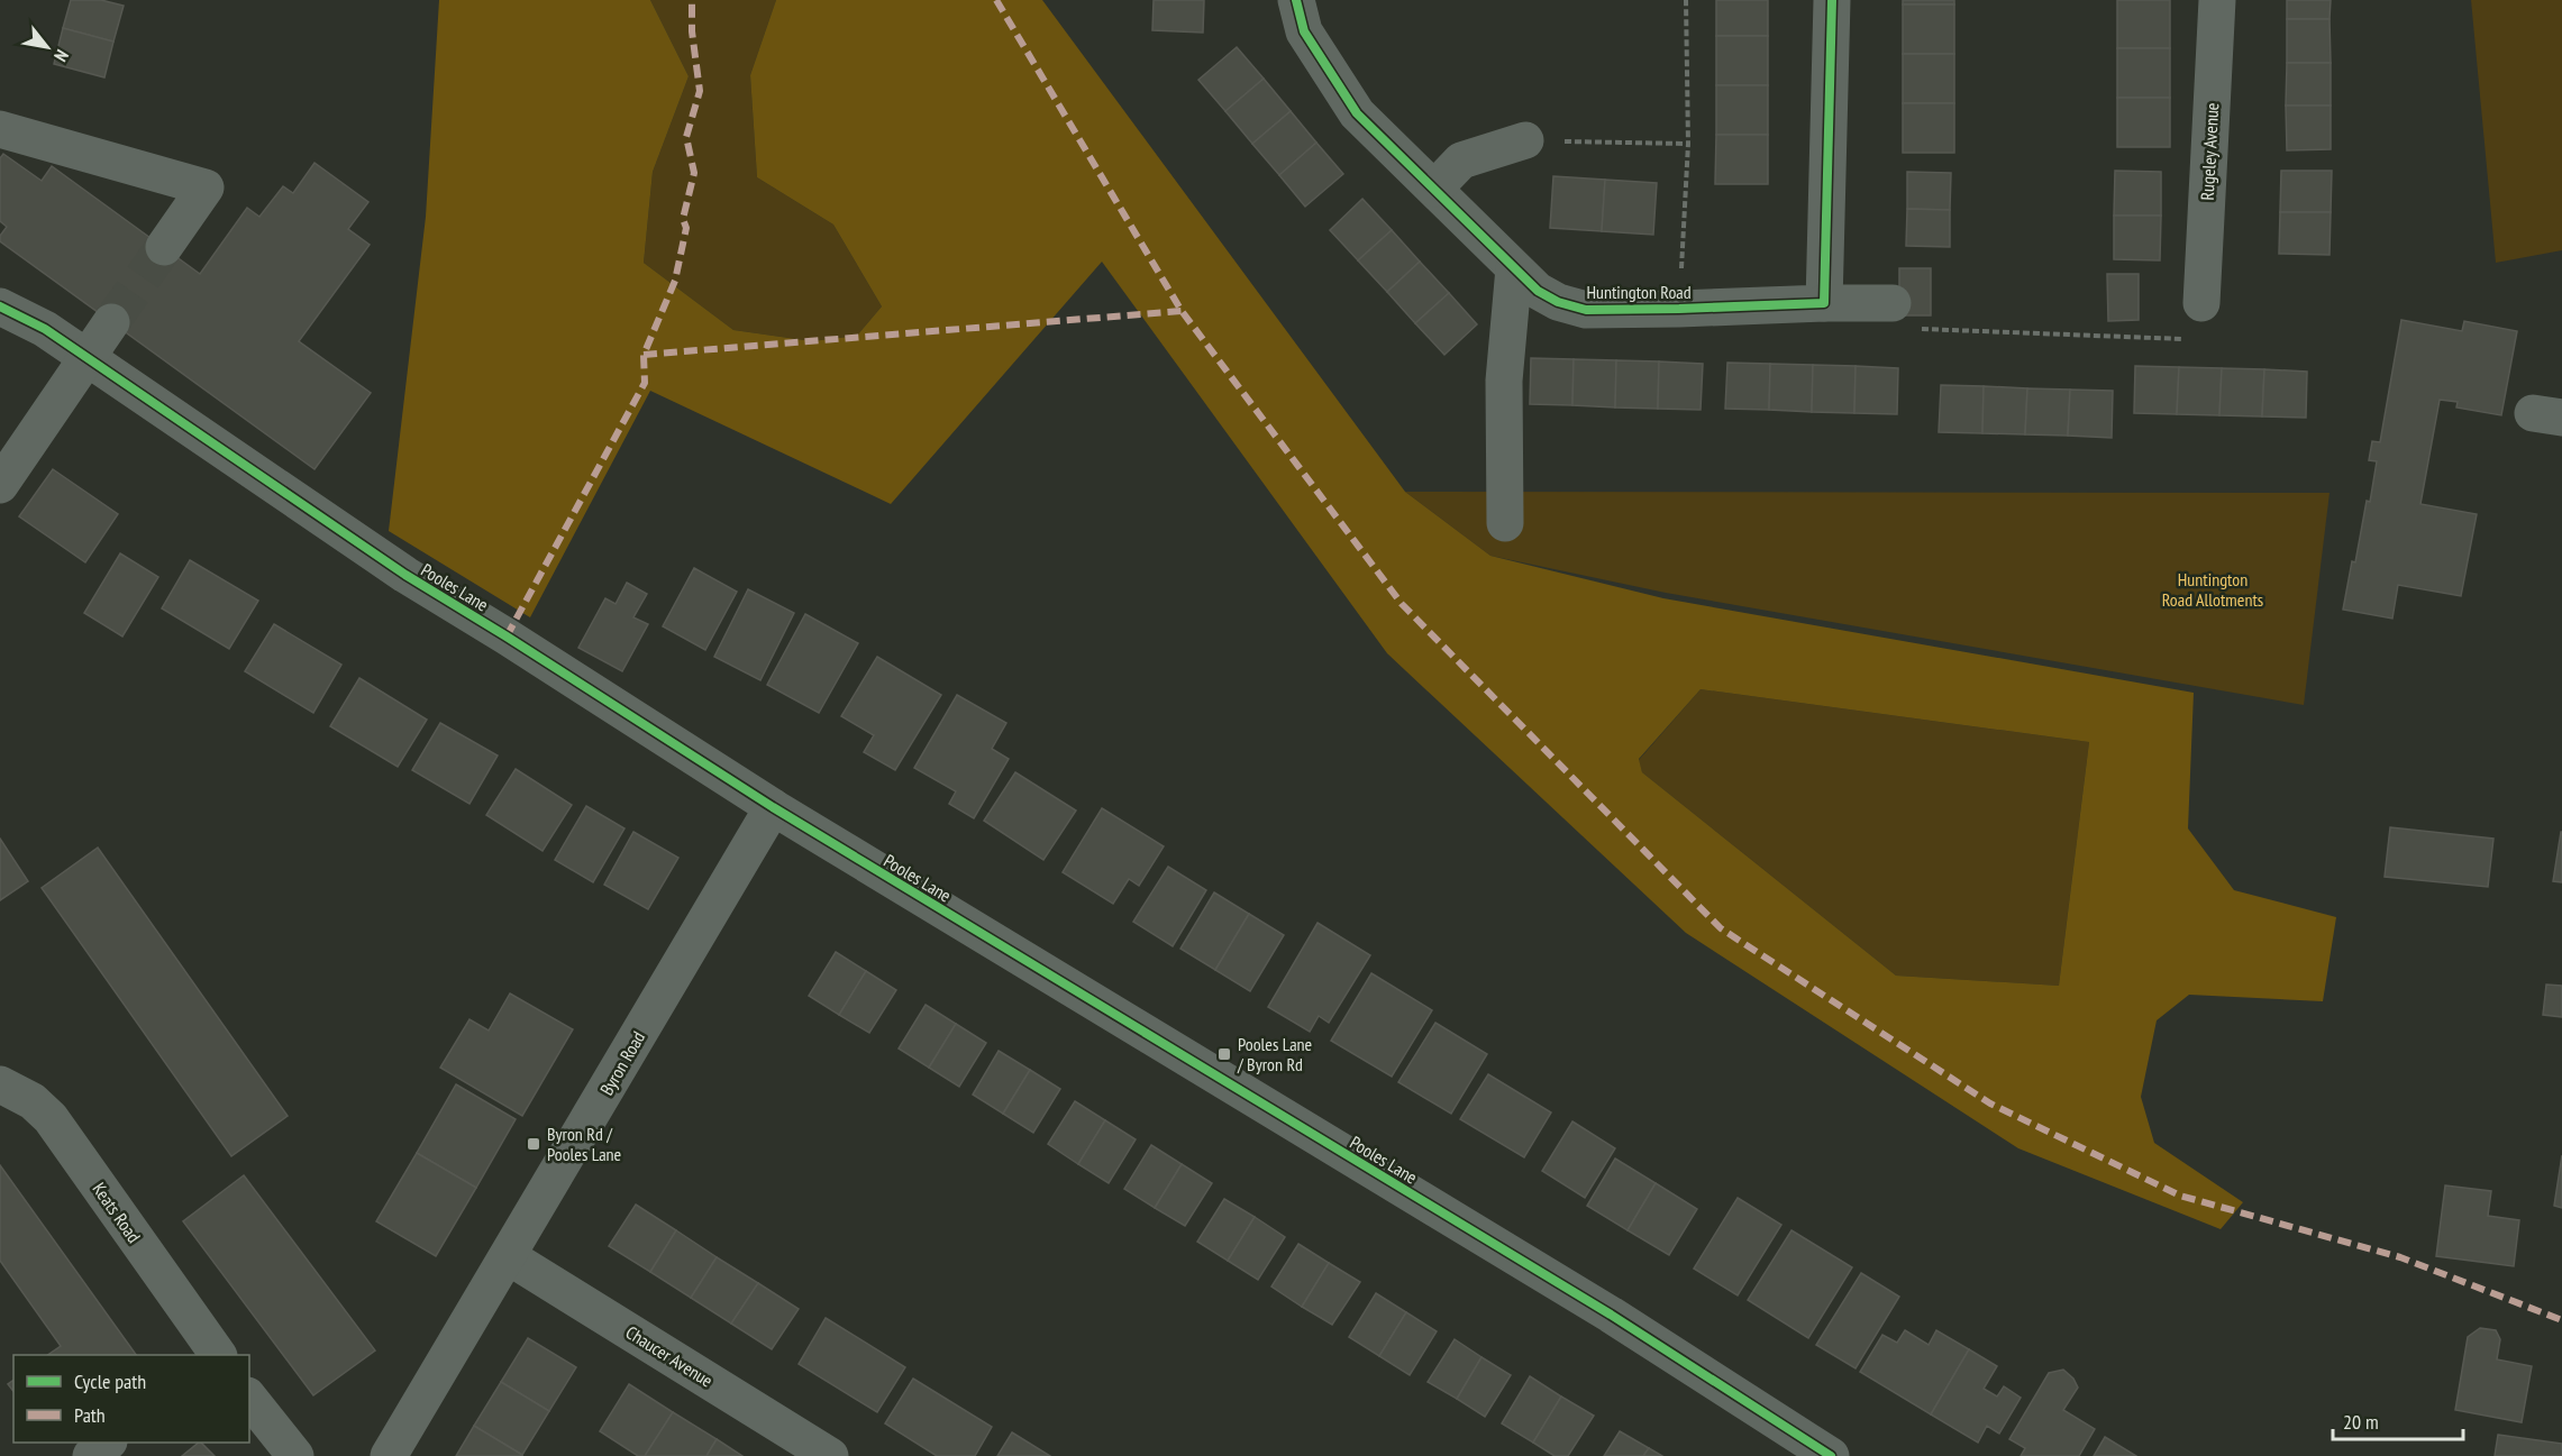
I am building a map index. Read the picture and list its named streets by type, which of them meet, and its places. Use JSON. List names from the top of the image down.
{
  "streets": {
    "street": [
      "Rugeley Avenue",
      "Huntington Road",
      "Pooles Lane",
      "Byron Road",
      "Keats Road",
      "Chaucer Avenue"
    ]
  },
  "crossings": [
    ["Pooles Lane", "Byron Road"],
    ["Byron Road", "Chaucer Avenue"]
  ],
  "parks": ["Huntington Road Allotments"],
  "places": {
    "transit": ["Pooles Lane / Byron Rd", "Byron Rd / Pooles Lane"]
  },
  "legend": ["Cycle path", "Path"],
  "scale_bar": "20 m",
  "north": "bottom right"
}
